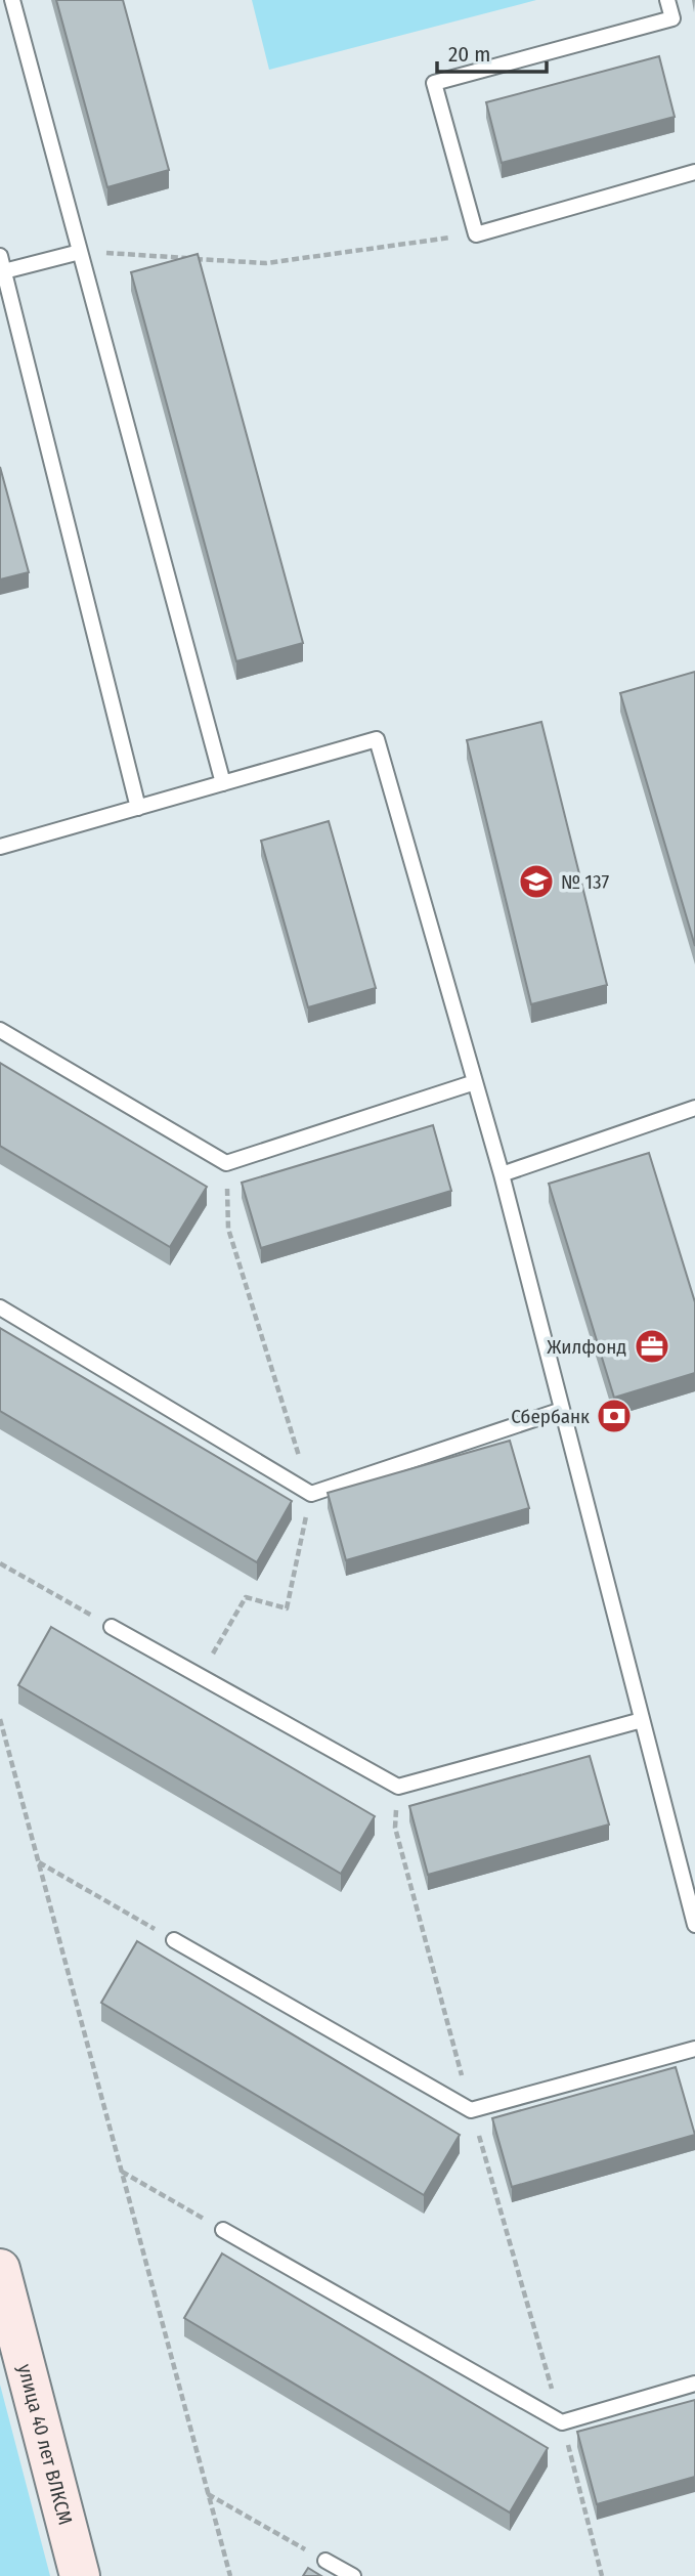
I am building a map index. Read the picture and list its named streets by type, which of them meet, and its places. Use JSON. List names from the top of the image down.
{
  "streets": {
    "street": ["улица 40 лет ВЛКСМ"]
  },
  "places": {
    "school or university": ["№ 137"],
    "office": ["Жилфонд"],
    "bank": ["Сбербанк"]
  },
  "scale_bar": "20 m"
}
